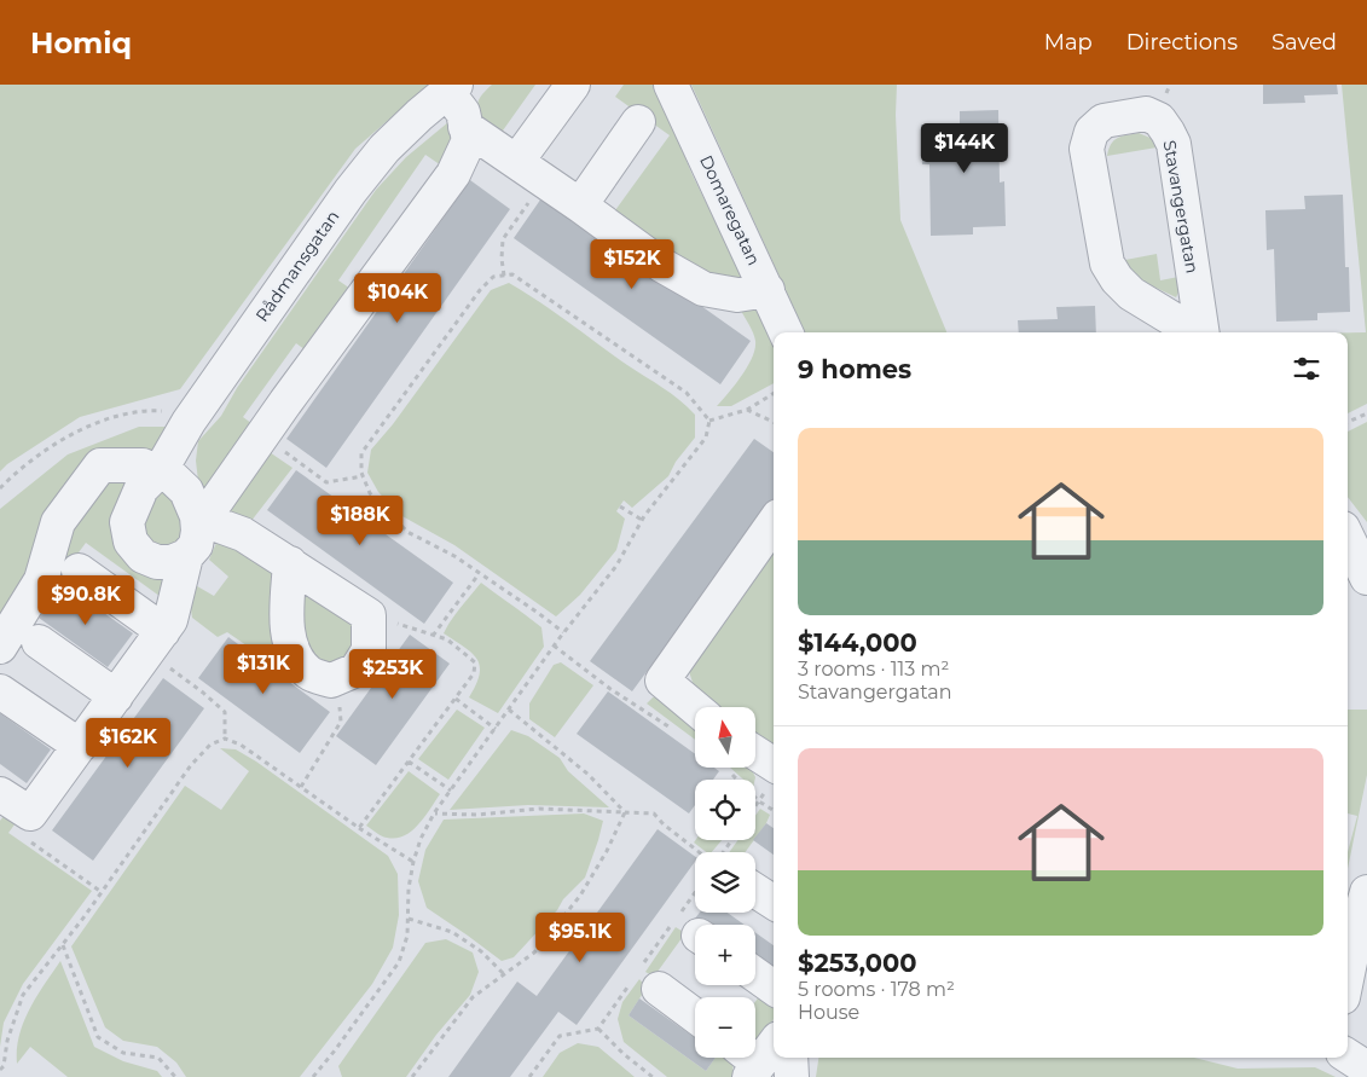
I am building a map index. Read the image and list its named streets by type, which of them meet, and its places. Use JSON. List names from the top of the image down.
{
  "streets": {
    "street": ["Stavangergatan", "Domaregatan", "Rådmansgatan"]
  },
  "north": "top",
  "page": {
    "header": "Homiq",
    "nav": ["Map", "Directions", "Saved"],
    "price": [
      "$144K",
      "$152K",
      "$104K",
      "$188K",
      "$90.8K",
      "$131K",
      "$253K",
      "$162K",
      "$95.1K"
    ],
    "heading": "9 homes",
    "list": [
      {
        "name": "$144,000",
        "note": "3 rooms · 113 m² · Stavangergatan"
      },
      {
        "name": "$253,000",
        "note": "5 rooms · 178 m² · House"
      }
    ],
    "map_buttons": ["+", "−"]
  }
}
